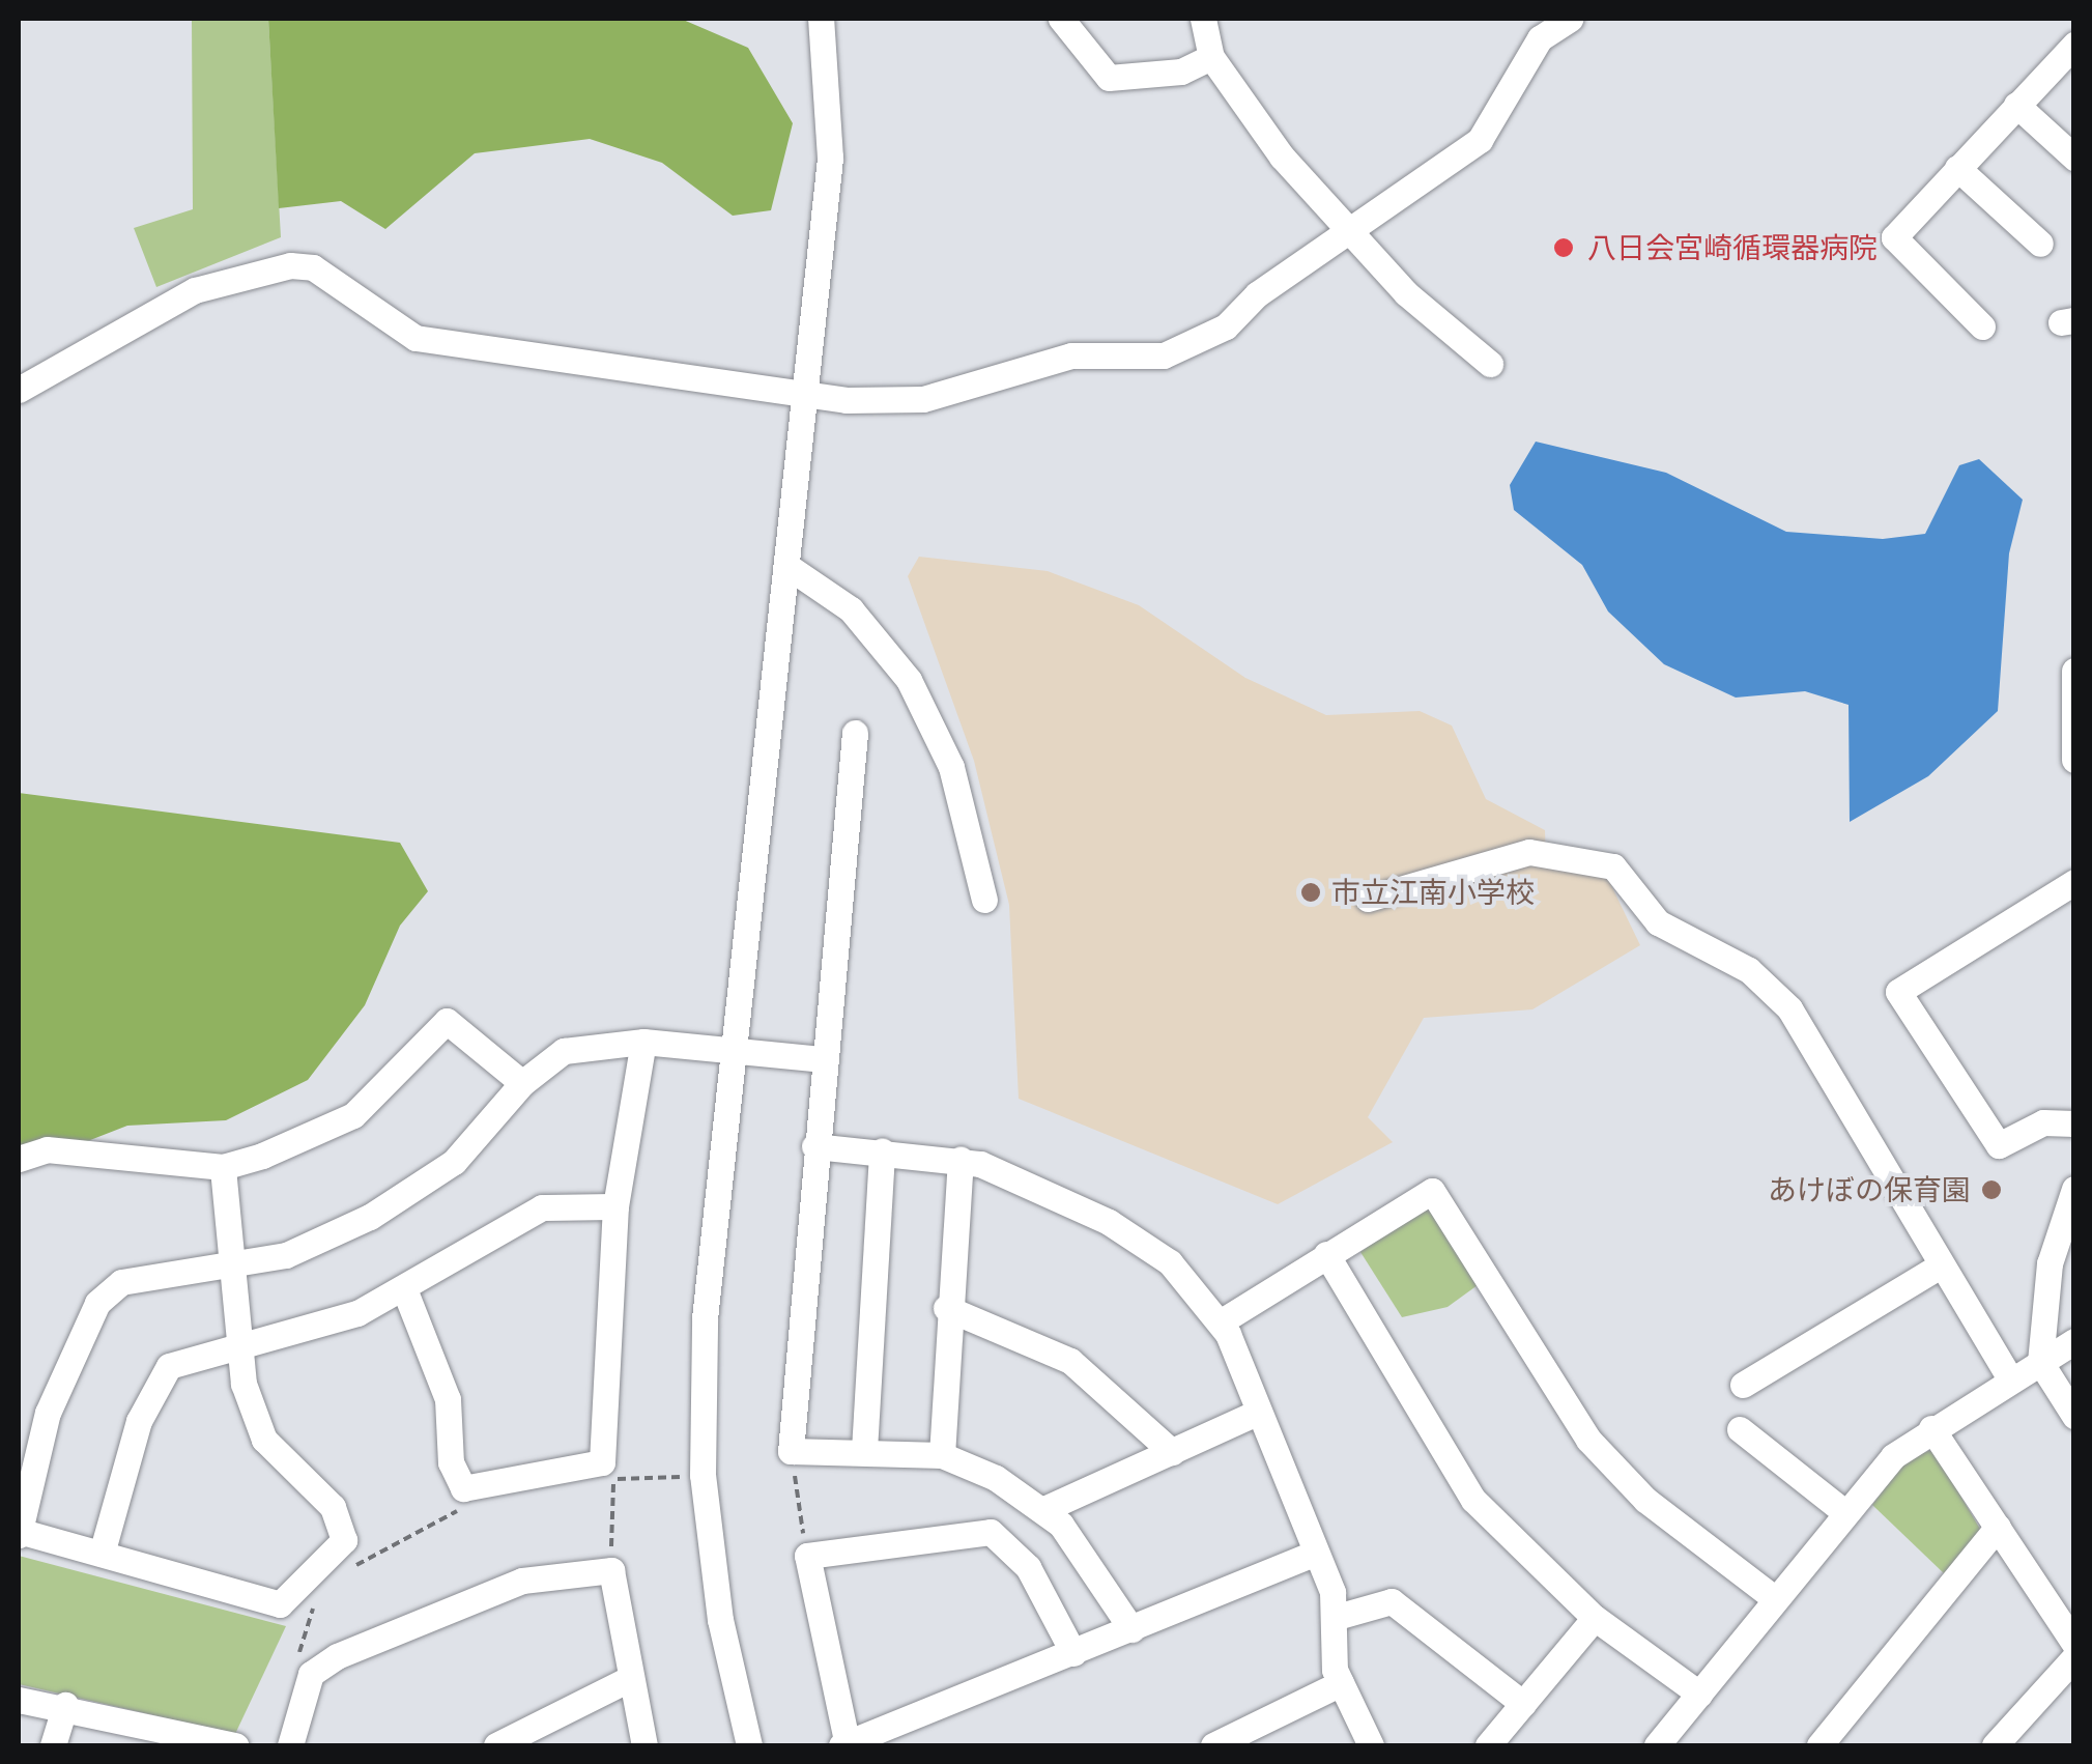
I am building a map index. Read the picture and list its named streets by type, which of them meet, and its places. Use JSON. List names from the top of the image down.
{
  "places": ["八日会宮崎循環器病院", "市立江南小学校", "あけぼの保育園"]
}
